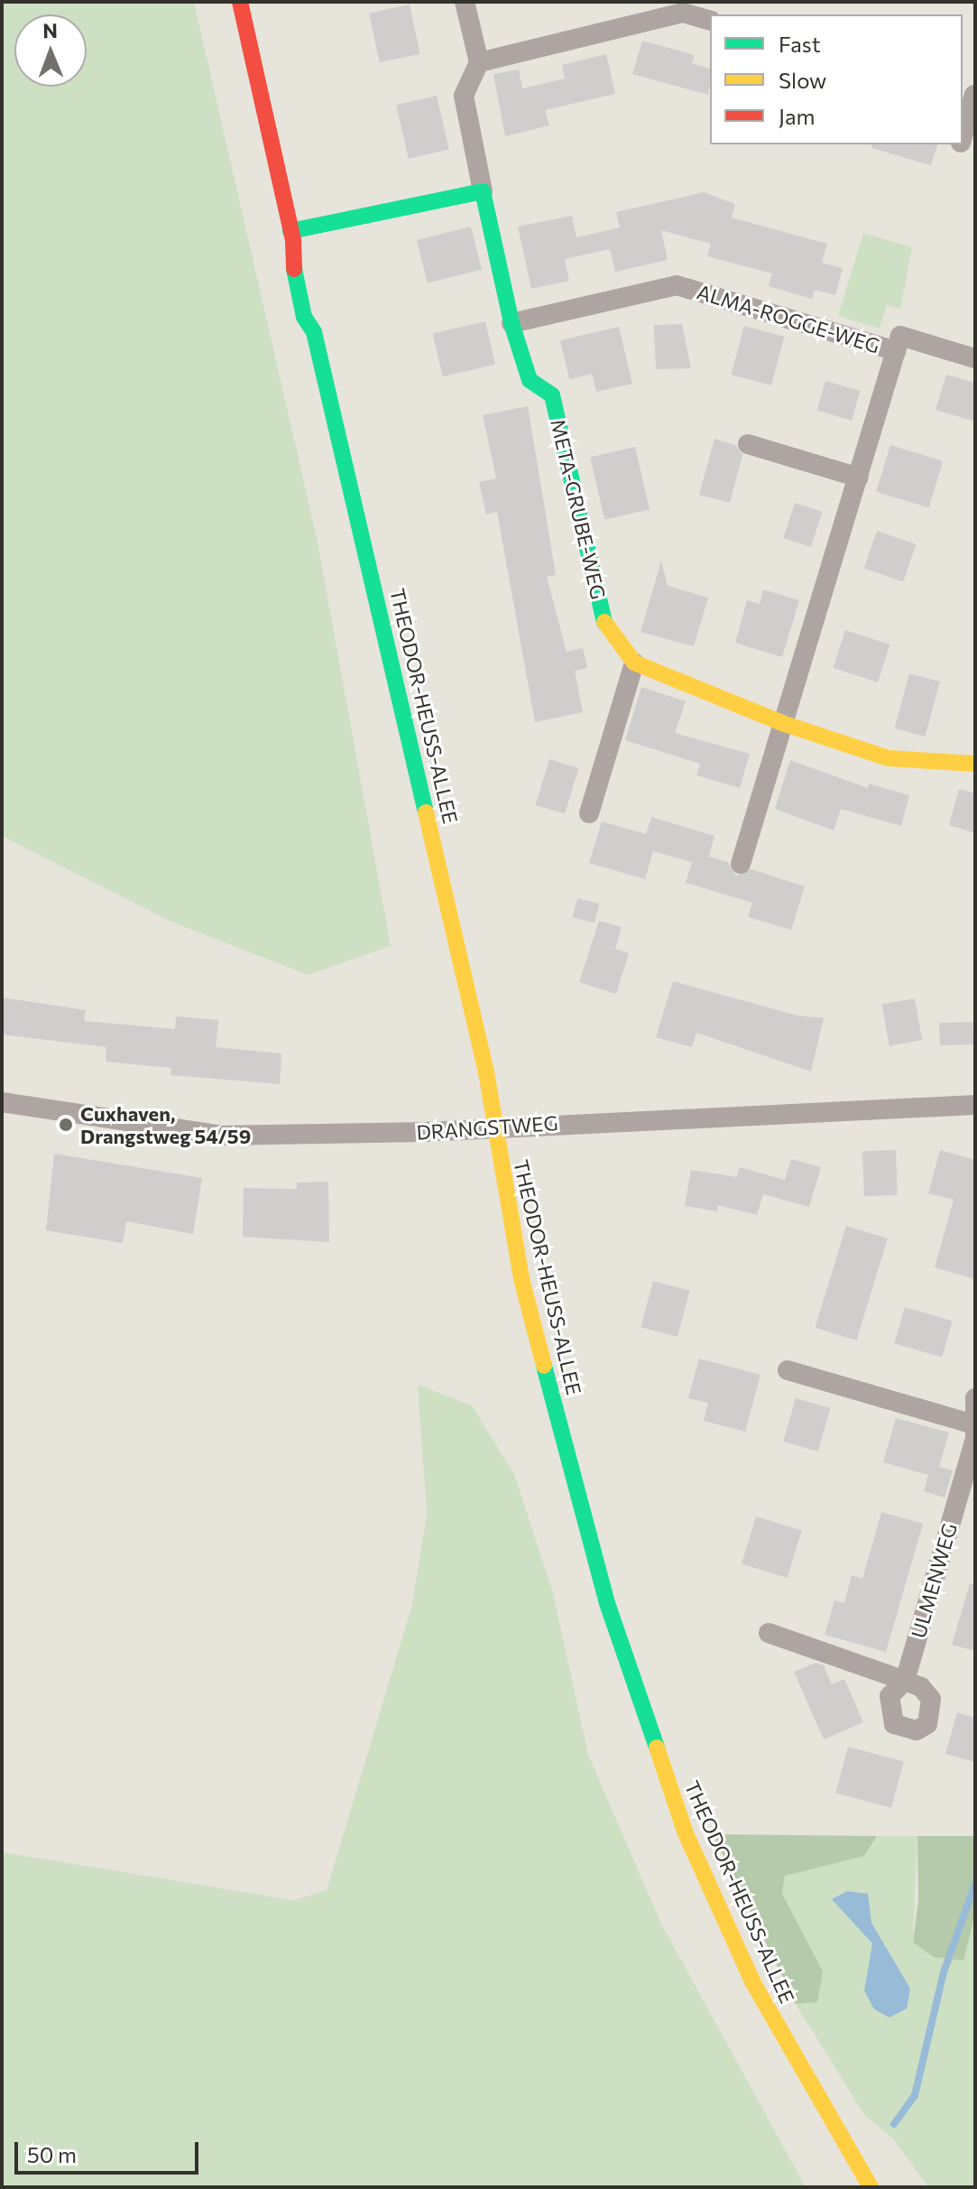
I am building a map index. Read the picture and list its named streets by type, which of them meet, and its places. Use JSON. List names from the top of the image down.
{
  "streets": {
    "street": [
      "ALMA-ROGGE-WEG",
      "META-GRUBE-WEG",
      "THEODOR-HEUSS-ALLEE",
      "DRANGSTWEG",
      "ULMENWEG"
    ]
  },
  "crossings": [
    ["ALMA-ROGGE-WEG", "META-GRUBE-WEG"],
    ["THEODOR-HEUSS-ALLEE", "DRANGSTWEG"]
  ],
  "places": ["Cuxhaven, Drangstweg 54/59"],
  "legend": ["Fast", "Slow", "Jam"],
  "scale_bar": "50 m",
  "north": "top"
}
